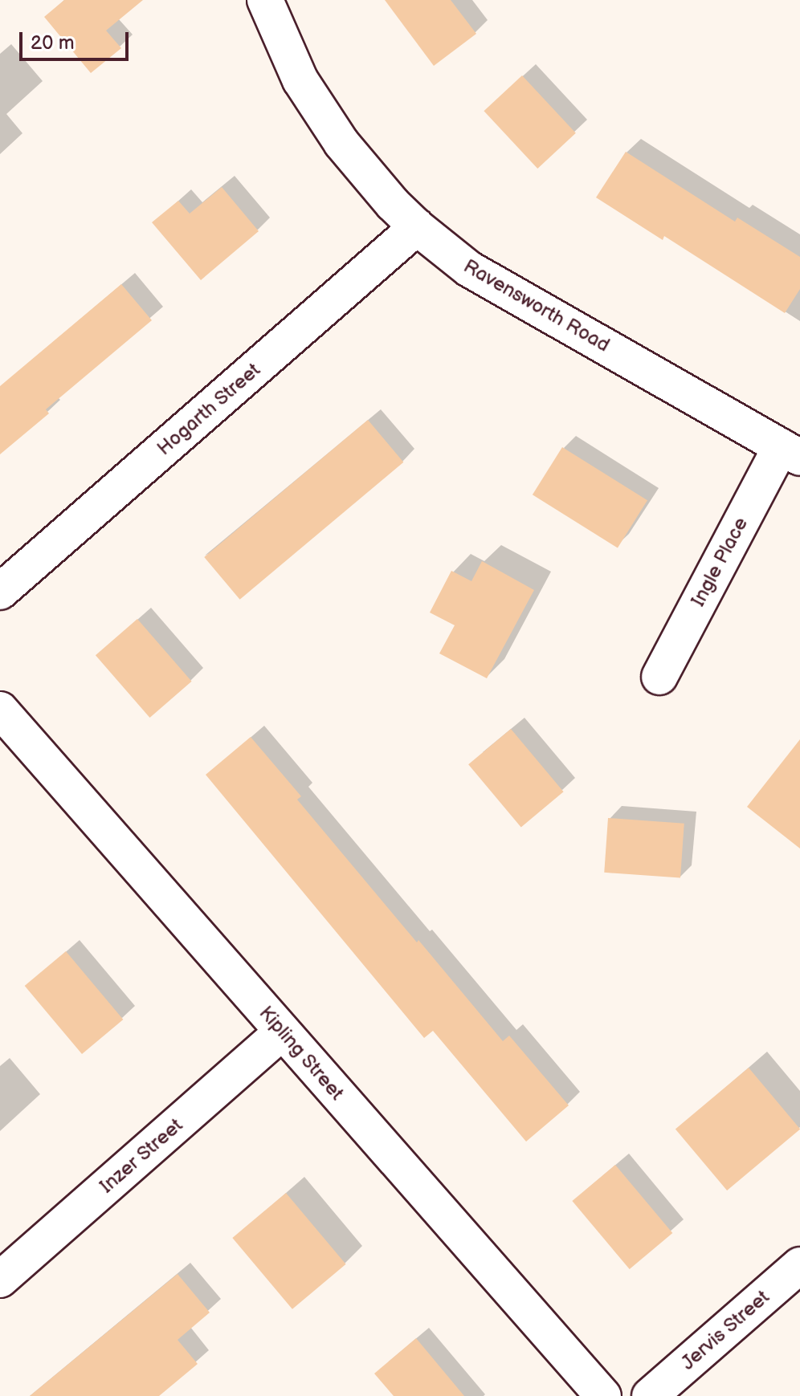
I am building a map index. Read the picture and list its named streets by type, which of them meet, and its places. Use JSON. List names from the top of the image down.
{
  "streets": {
    "street": [
      "Ravensworth Road",
      "Hogarth Street",
      "Ingle Place",
      "Kipling Street",
      "Inzer Street",
      "Jervis Street"
    ]
  },
  "crossings": [
    ["Ravensworth Road", "Hogarth Street"],
    ["Ravensworth Road", "Ingle Place"],
    ["Kipling Street", "Inzer Street"]
  ],
  "scale_bar": "20 m"
}
